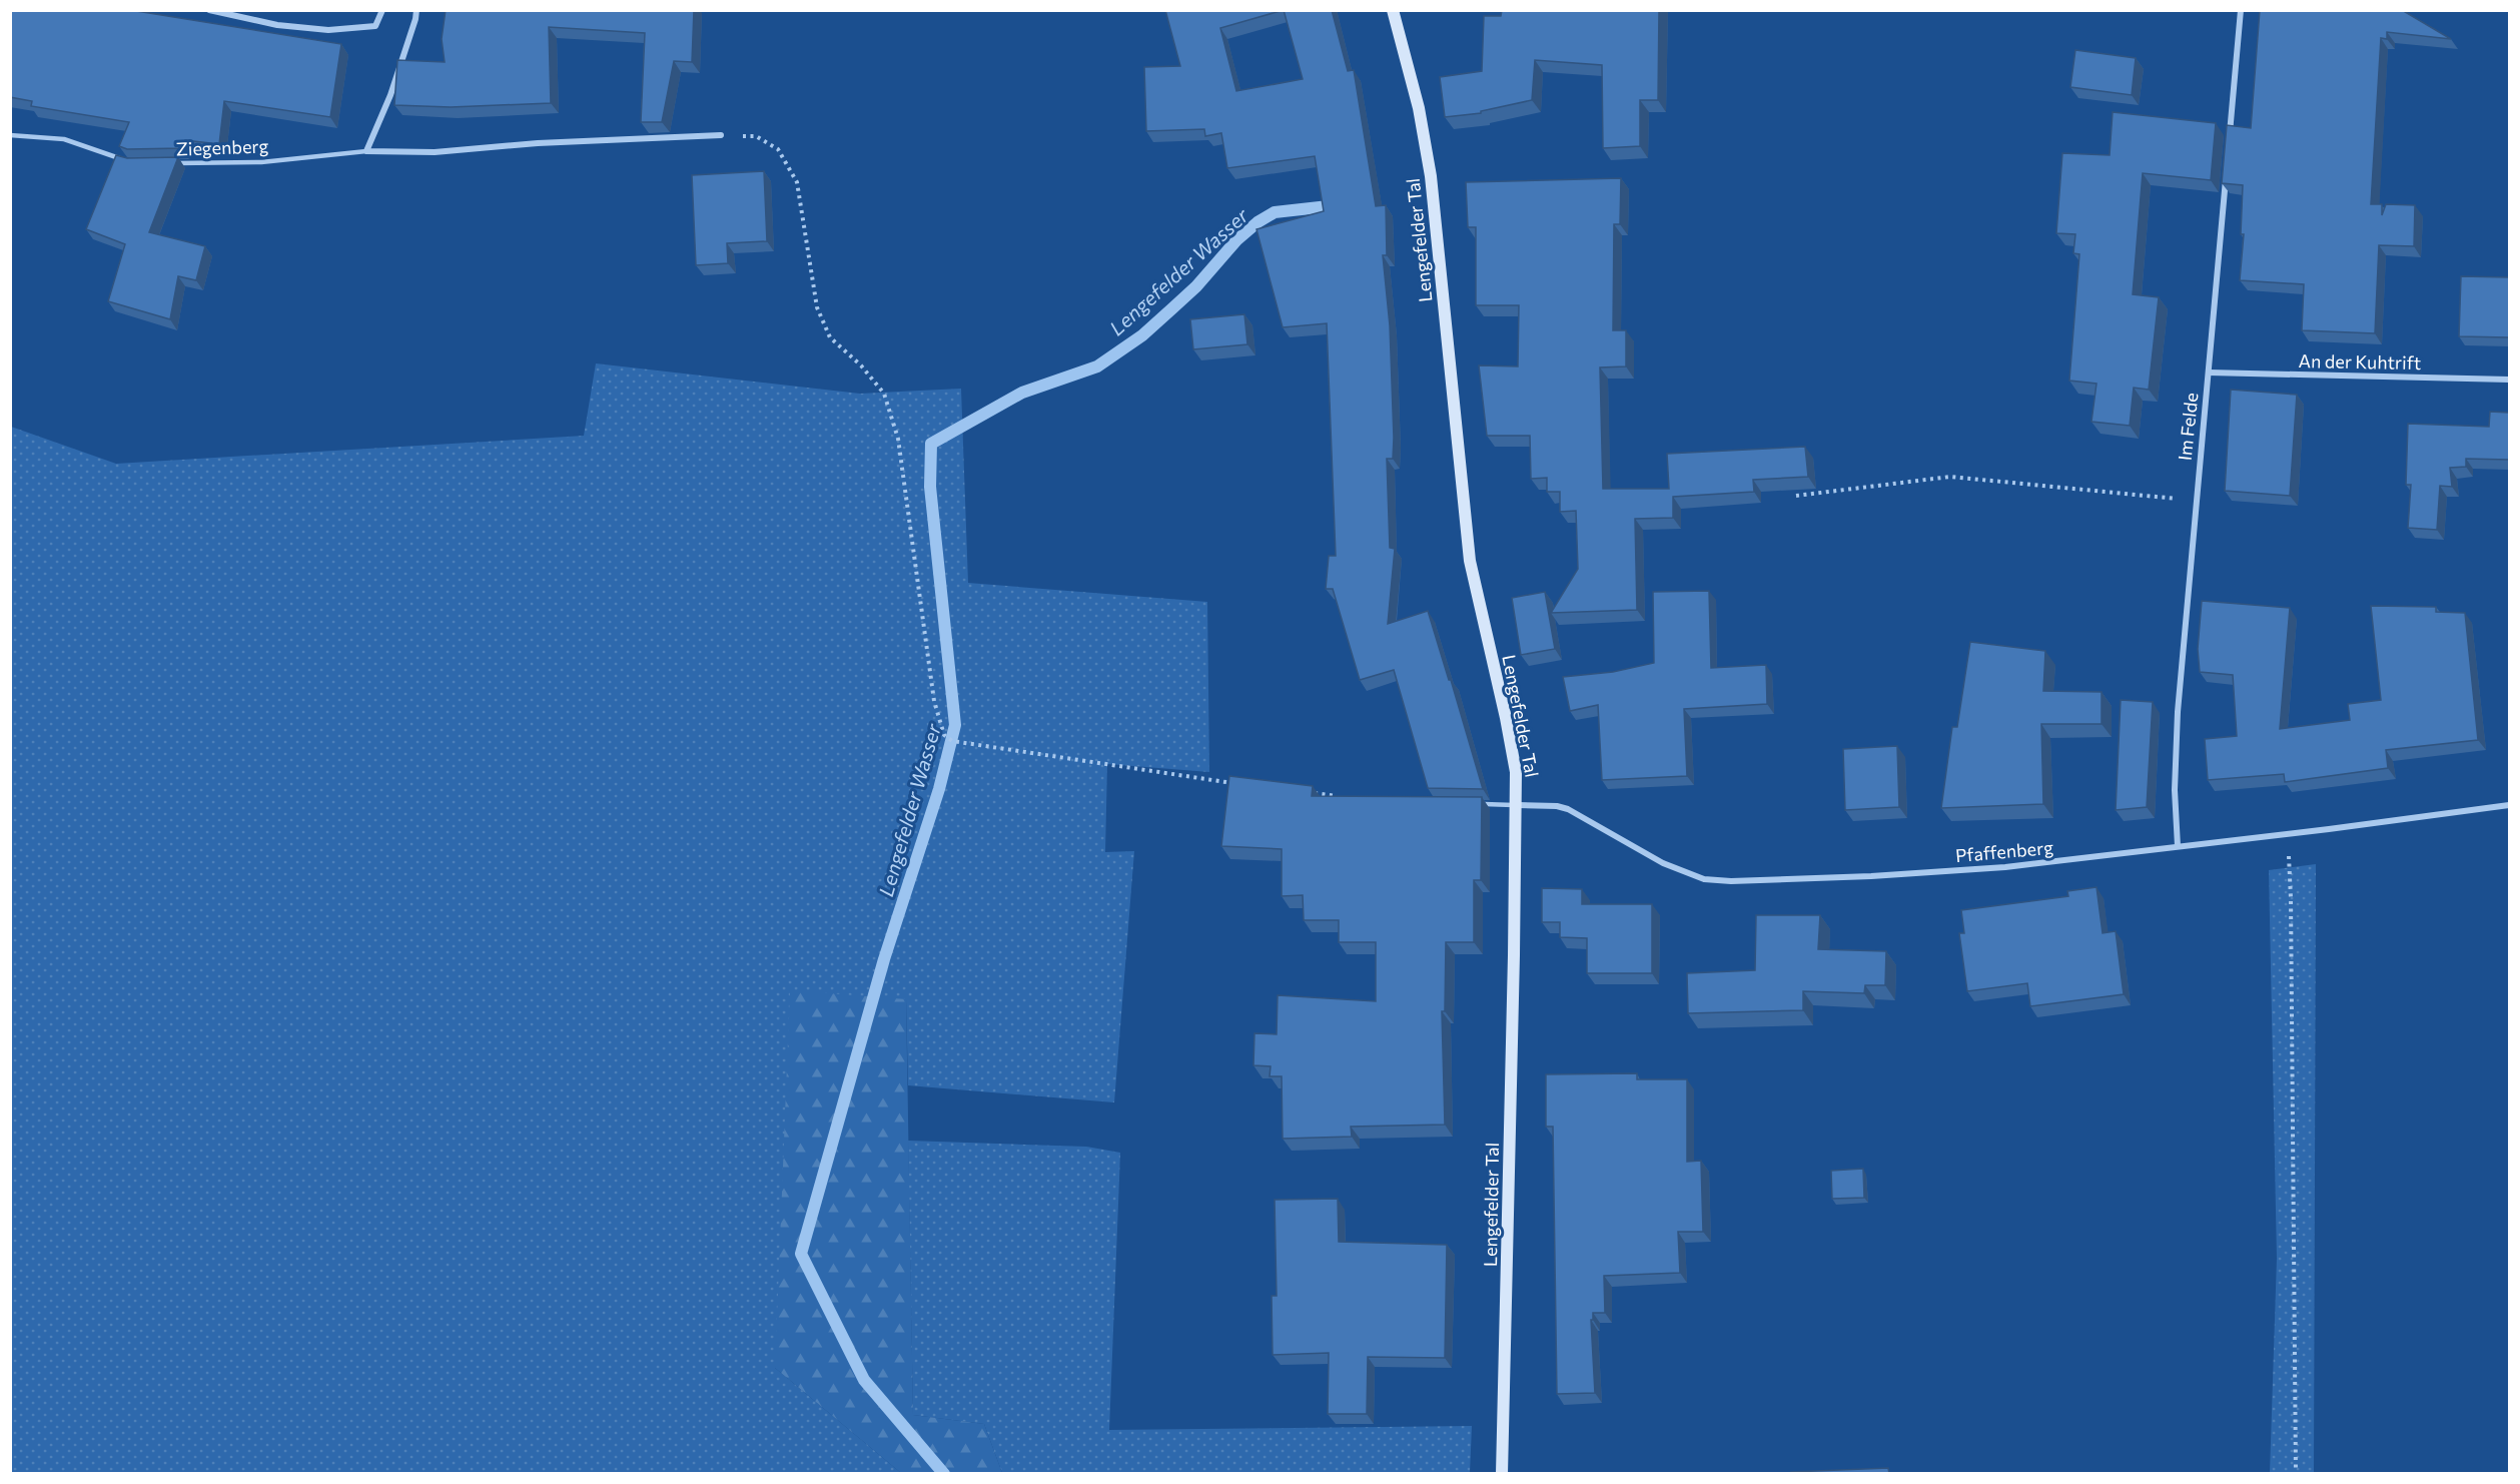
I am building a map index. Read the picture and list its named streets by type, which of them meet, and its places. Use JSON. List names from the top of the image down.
{
  "streets": {
    "street": [
      "Ziegenberg",
      "Lengefelder Tal",
      "An der Kuhtrift",
      "Im Felde",
      "Pfaffenberg"
    ]
  },
  "crossings": [
    ["Lengefelder Tal", "Pfaffenberg"],
    ["An der Kuhtrift", "Im Felde"],
    ["Im Felde", "Pfaffenberg"]
  ],
  "water": ["Lengefelder Wasser"]
}
